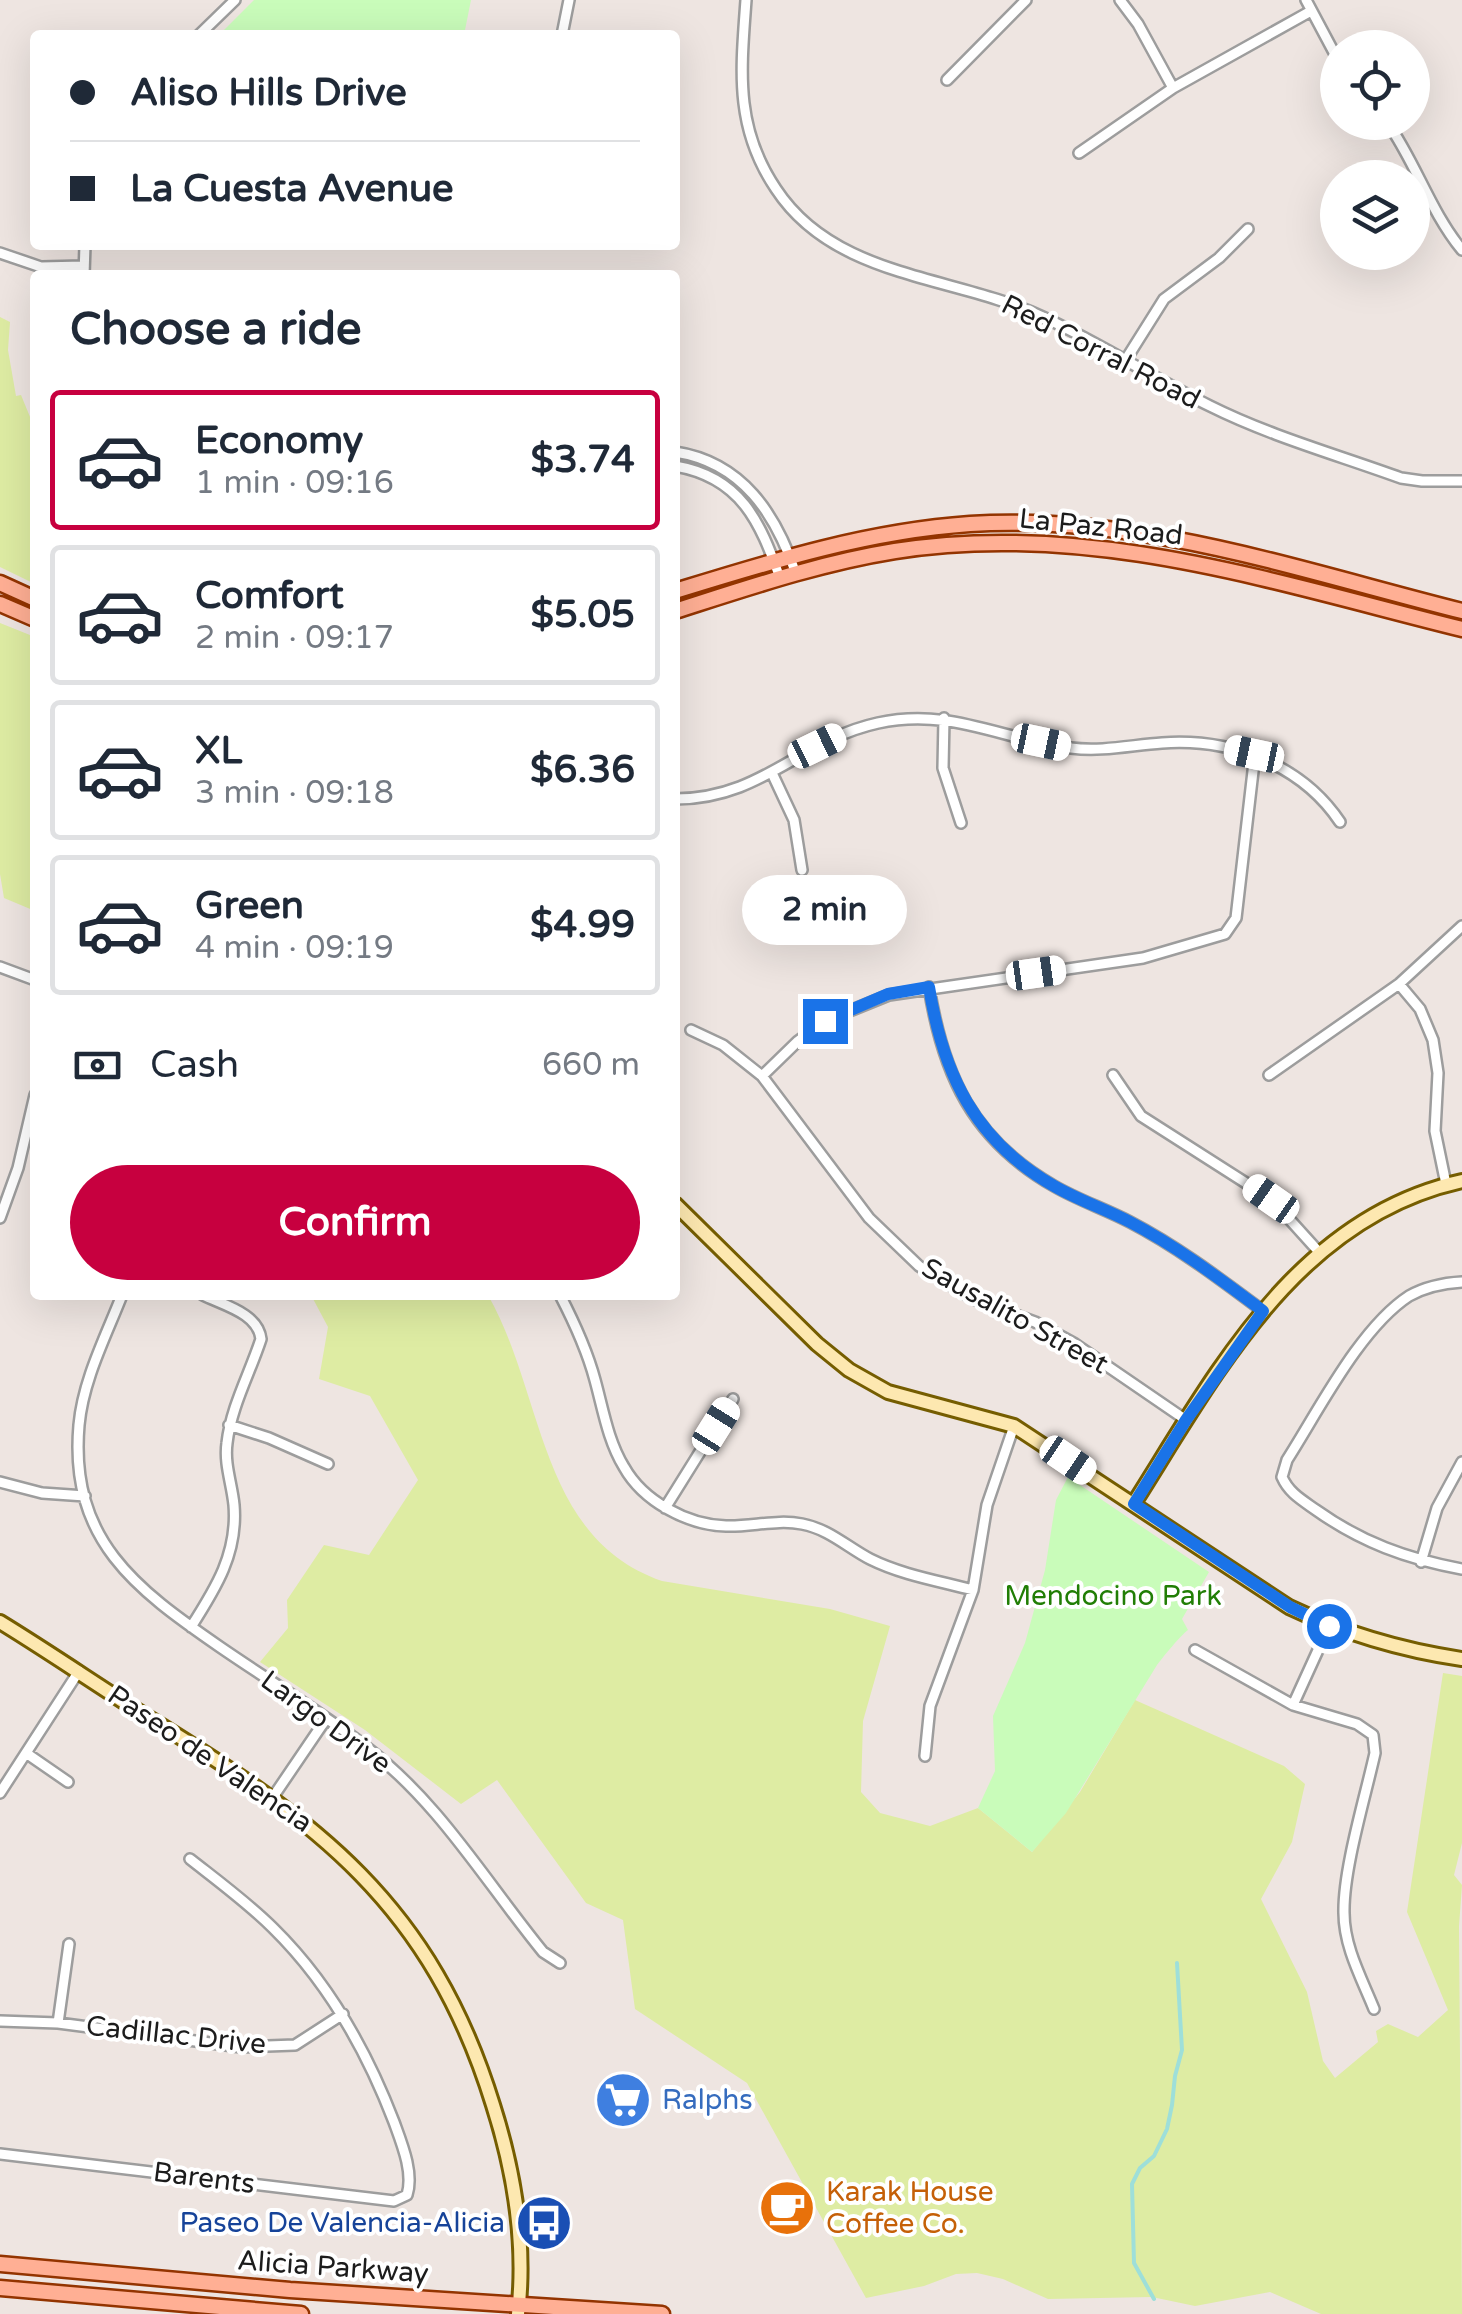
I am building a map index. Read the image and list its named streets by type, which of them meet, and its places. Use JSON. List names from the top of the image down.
{
  "streets": {
    "main road": ["La Paz Road", "Alicia Parkway"],
    "street": [
      "Red Corral Road",
      "Sausalito Street",
      "Largo Drive",
      "Paseo de Valencia",
      "Cadillac Drive",
      "Barents"
    ]
  },
  "crossings": [
    ["Paseo de Valencia", "Alicia Parkway"],
    ["Cadillac Drive", "Barents"]
  ],
  "parks": ["Mendocino Park"],
  "places": {
    "supermarket": ["Ralphs"],
    "cafe": ["Karak House Coffee Co."],
    "bus stop": ["Paseo De Valencia-Alicia"]
  },
  "page": {
    "banner": ["Aliso Hills Drive", "La Cuesta Avenue"],
    "heading": "Choose a ride",
    "list": [
      {
        "name": "Economy",
        "note": "1 min · 09:16",
        "value": "$3.74"
      },
      {
        "name": "Comfort",
        "note": "2 min · 09:17",
        "value": "$5.05"
      },
      {
        "name": "XL",
        "note": "3 min · 09:18",
        "value": "$6.36"
      },
      {
        "name": "Green",
        "note": "4 min · 09:19",
        "value": "$4.99"
      }
    ],
    "bubble": "2 min",
    "pay": ["Cash", "660 m"],
    "buttons": "Confirm"
  }
}
